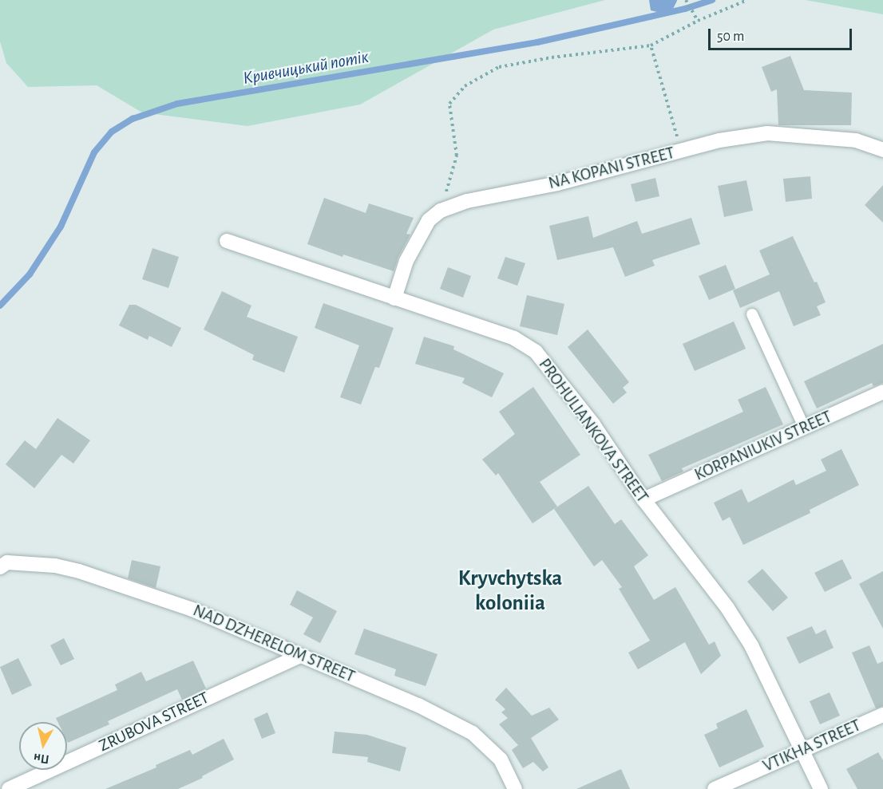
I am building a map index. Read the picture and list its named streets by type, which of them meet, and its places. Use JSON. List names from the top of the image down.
{
  "streets": {
    "street": [
      "NA KOPANI STREET",
      "PROHULIANKOVA STREET",
      "KORPANIUKIV STREET",
      "NAD DZHERELOM STREET",
      "ZRUBOVA STREET",
      "VTIKHA STREET"
    ]
  },
  "crossings": [
    ["NA KOPANI STREET", "PROHULIANKOVA STREET"],
    ["PROHULIANKOVA STREET", "KORPANIUKIV STREET"],
    ["PROHULIANKOVA STREET", "VTIKHA STREET"],
    ["NAD DZHERELOM STREET", "ZRUBOVA STREET"]
  ],
  "districts": ["Kryvchytska koloniia"],
  "water": ["Кривчицький потік"],
  "scale_bar": "50 m",
  "north": "bottom"
}
